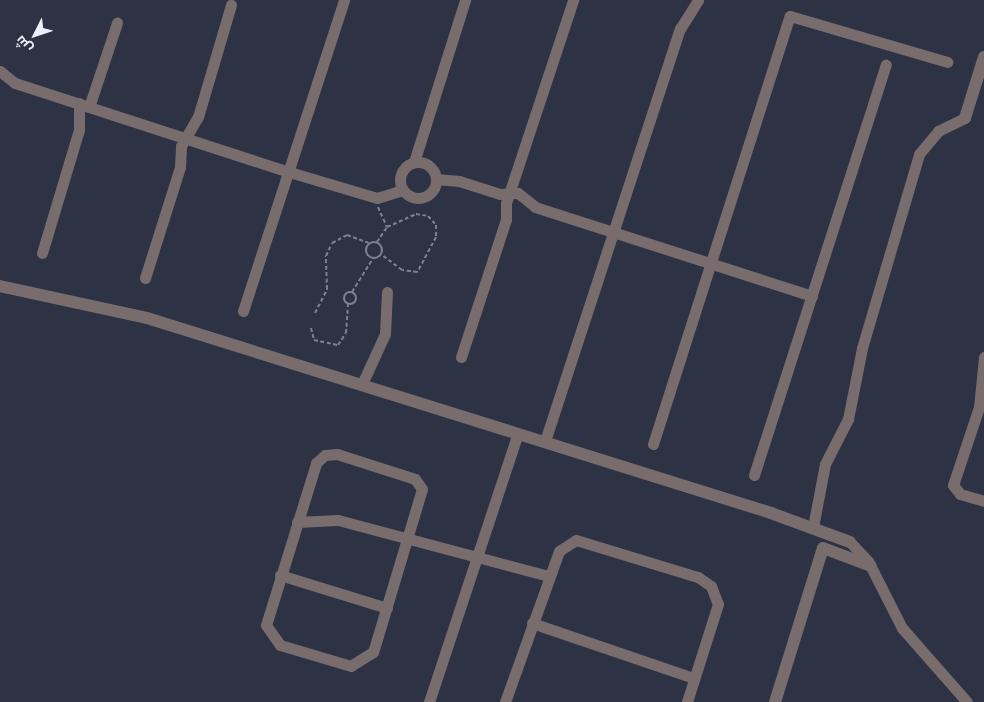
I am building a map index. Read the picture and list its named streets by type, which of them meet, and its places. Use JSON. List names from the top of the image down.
{
  "north": "bottom left"
}
